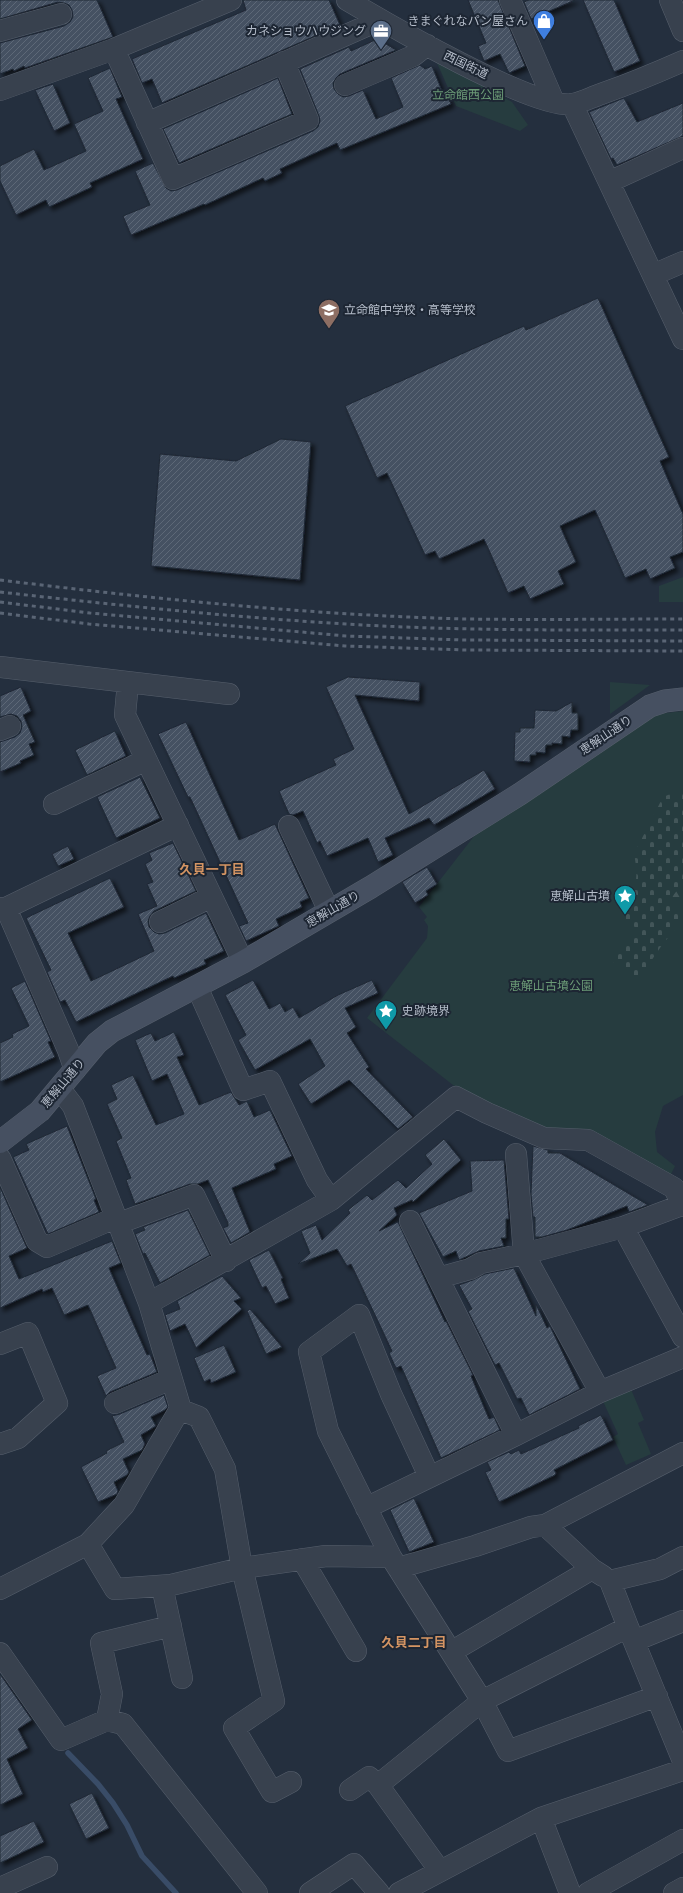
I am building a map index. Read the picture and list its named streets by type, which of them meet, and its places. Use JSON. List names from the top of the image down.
{
  "streets": {
    "street": ["西国街道", "恵解山通り"]
  },
  "districts": ["久貝一丁目", "久貝二丁目"],
  "parks": ["立命館西公園", "恵解山古墳公園"],
  "places": {
    "shop": ["きまぐれなパン屋さん"],
    "office": ["カネショウハウジング"],
    "school or university": ["立命館中学校・高等学校"],
    "place": ["恵解山古墳", "史跡境界"]
  }
}
